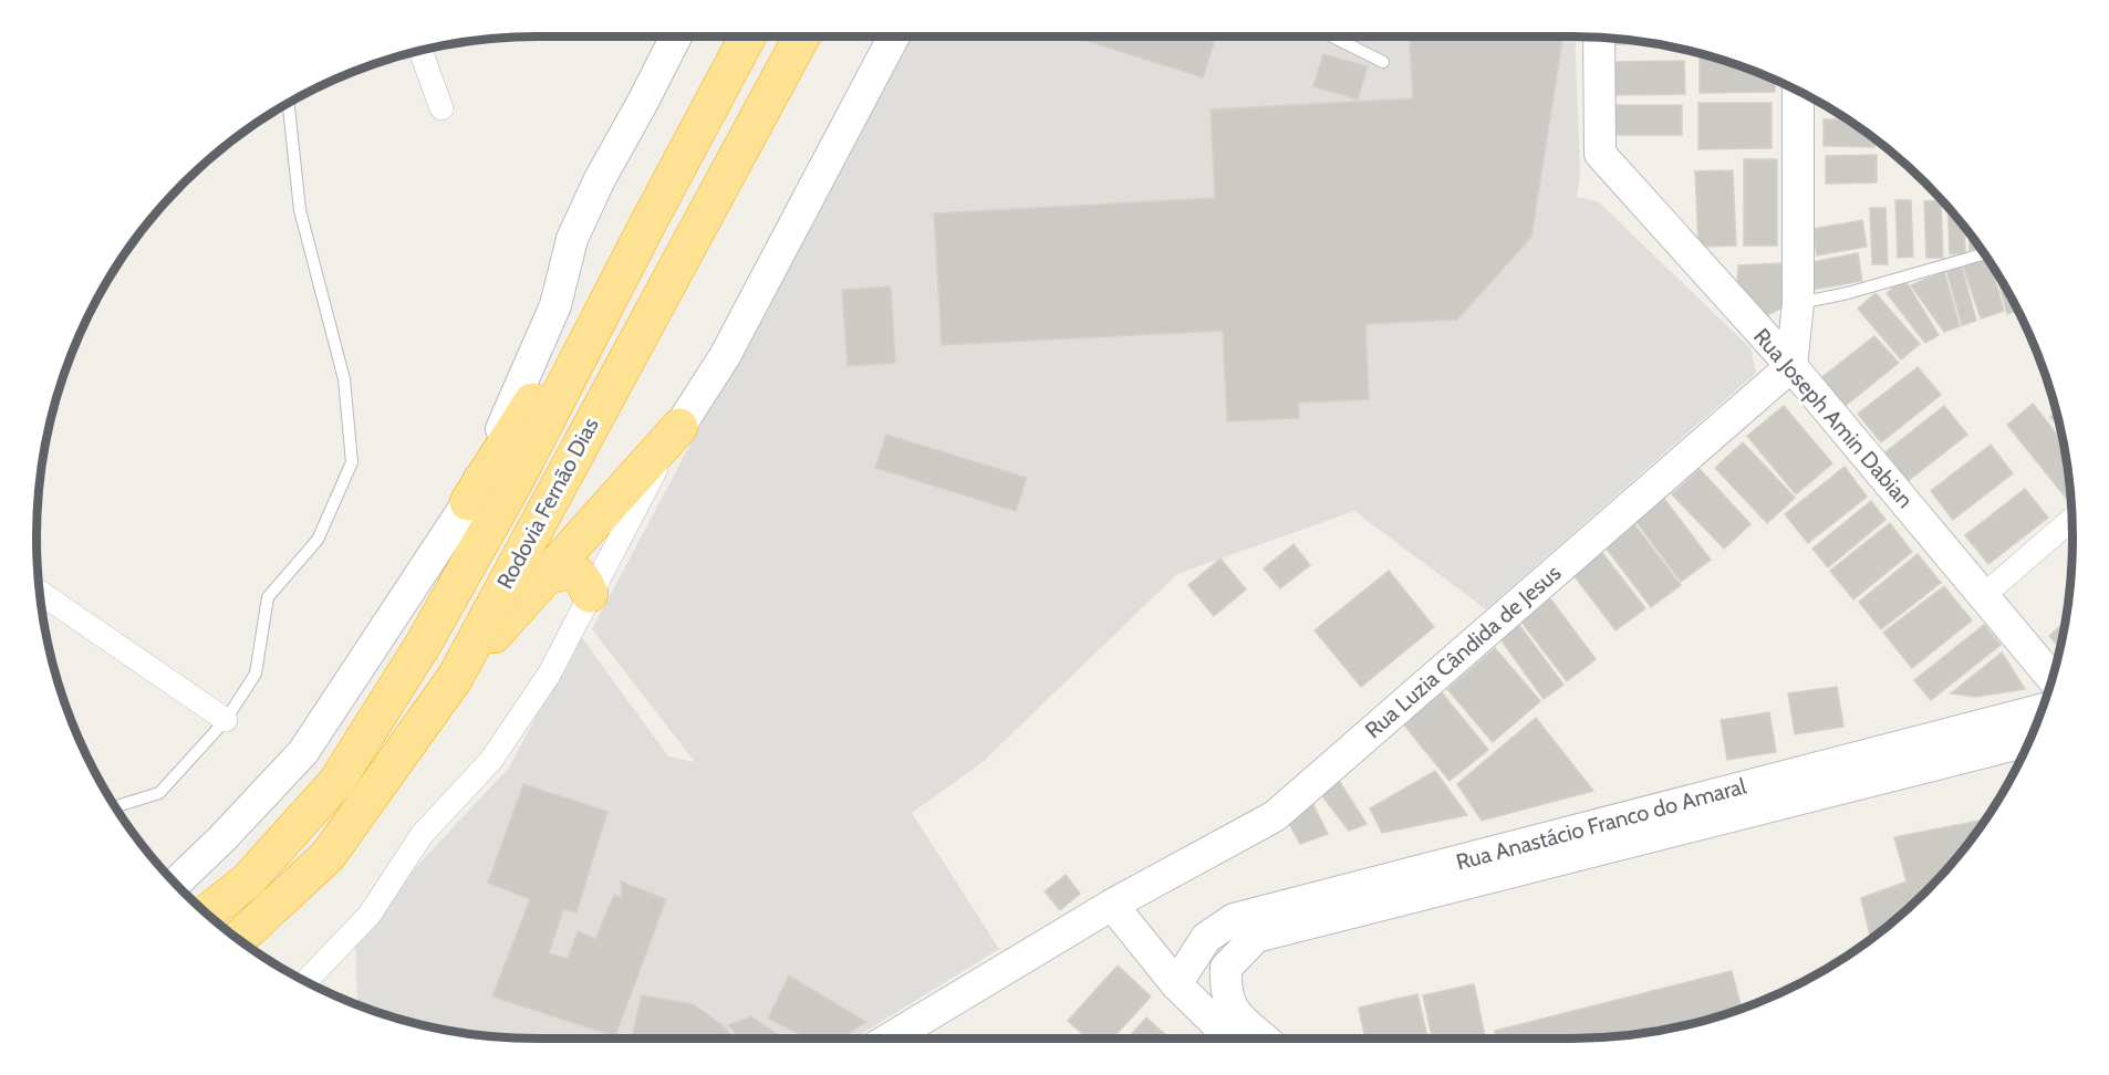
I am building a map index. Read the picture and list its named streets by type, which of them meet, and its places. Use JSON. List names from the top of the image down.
{
  "streets": {
    "highway": ["Rodovia Fernão Dias"],
    "street": ["Rua Joseph Amin Dabian", "Rua Luzia Cândida de Jesus", "Rua Anastácio Franco do Amaral"]
  },
  "crossings": [
    ["Rua Joseph Amin Dabian", "Rua Luzia Cândida de Jesus"]
  ]
}
